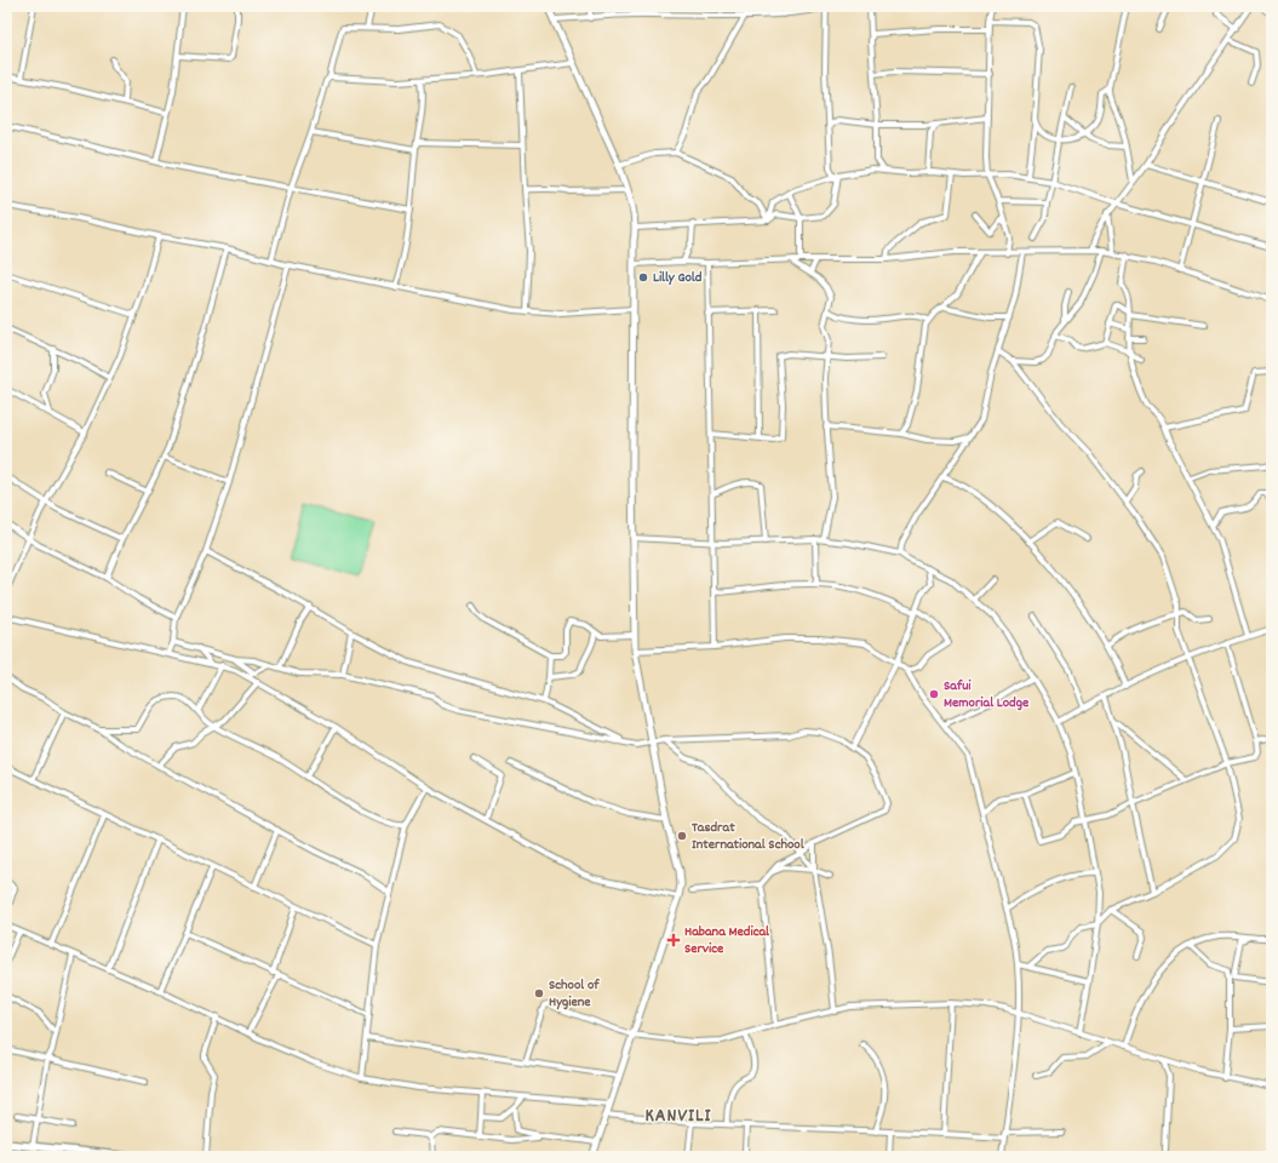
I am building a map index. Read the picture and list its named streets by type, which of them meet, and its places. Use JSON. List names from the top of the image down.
{
  "districts": ["KANVILI"],
  "places": {
    "other": [
      "Lilly Gold",
      "Safui Memorial Lodge",
      "Tasdrat International School",
      "School of Hygiene"
    ],
    "health": ["Habana Medical Service"]
  }
}
